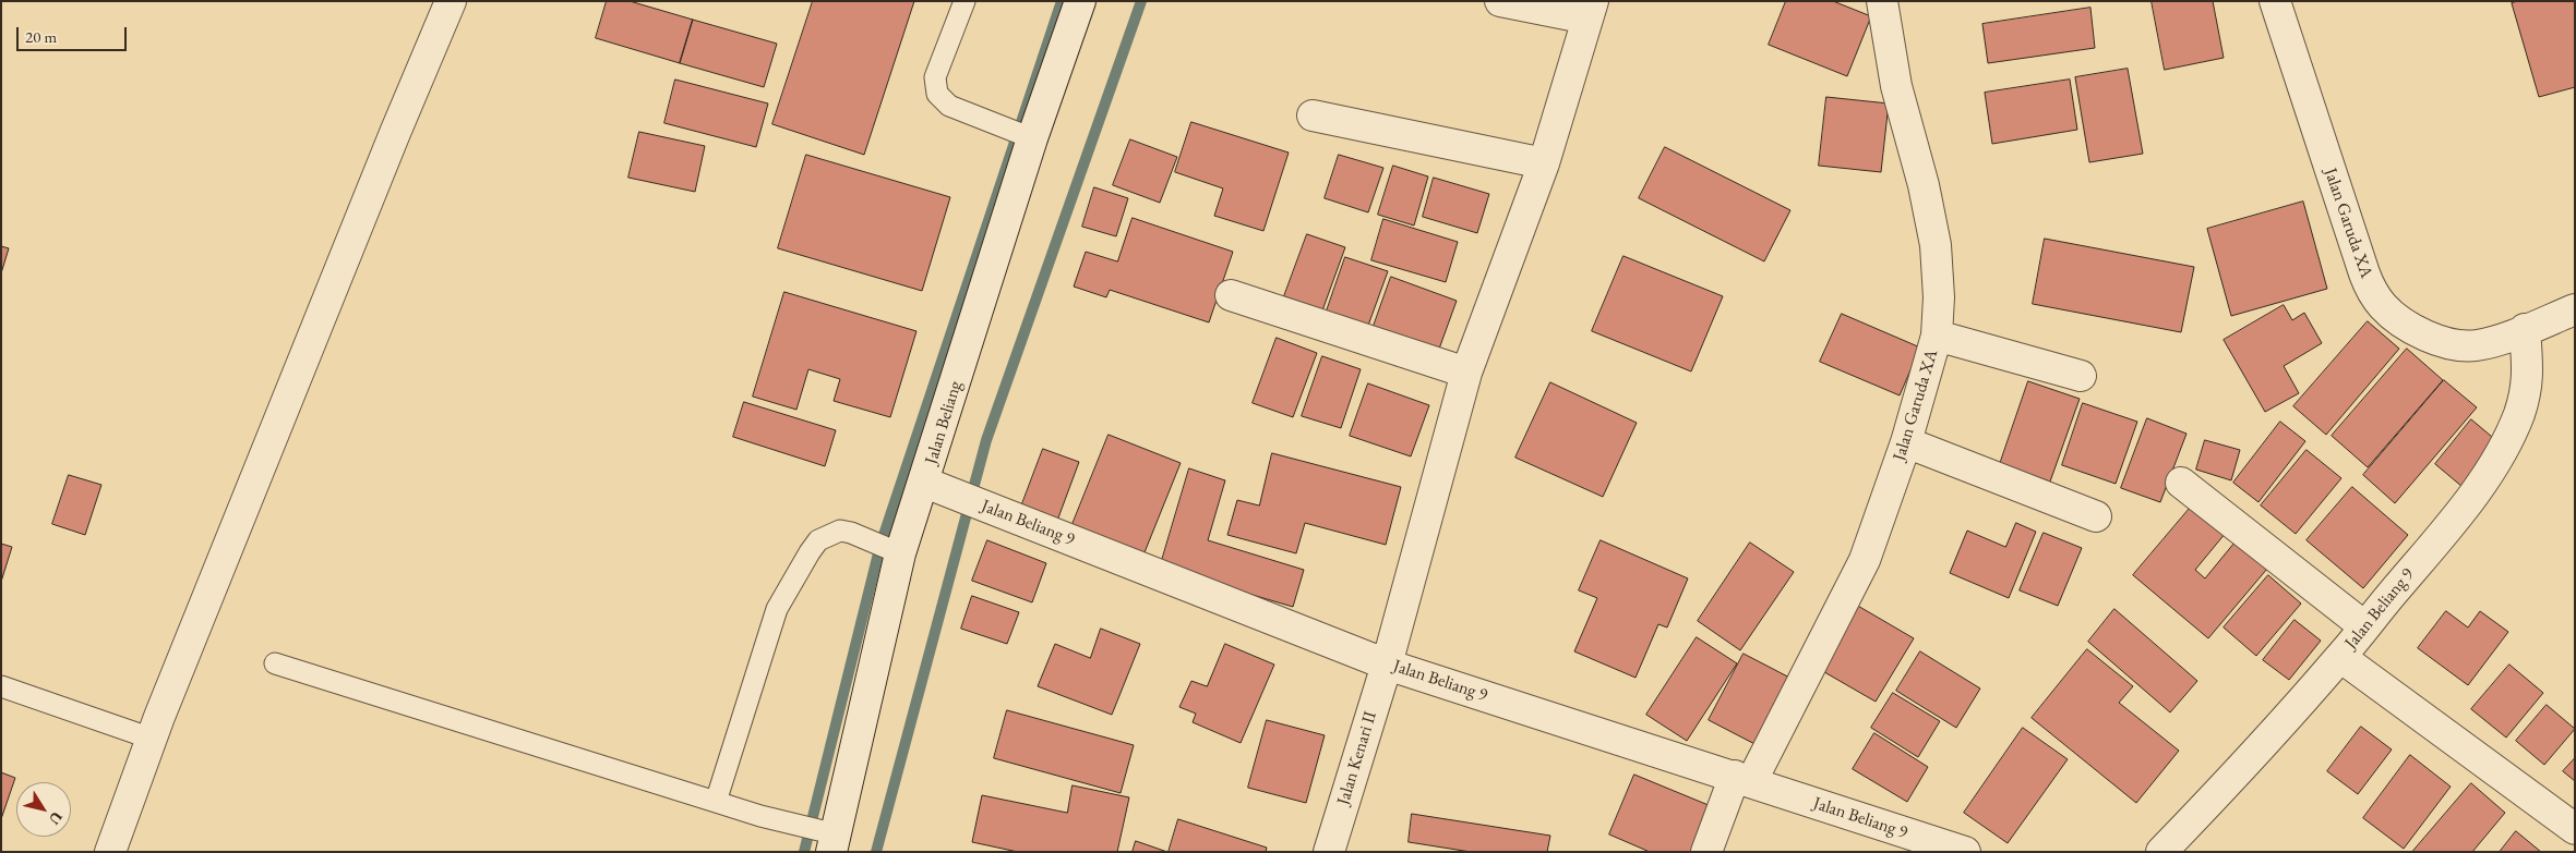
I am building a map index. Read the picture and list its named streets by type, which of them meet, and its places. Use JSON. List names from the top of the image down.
{
  "streets": {
    "street": [
      "Jalan Garuda XA",
      "Jalan Beliang",
      "Jalan Beliang 9",
      "Jalan Kenari II"
    ]
  },
  "crossings": [
    ["Jalan Garuda XA", "Jalan Beliang 9"],
    ["Jalan Beliang", "Jalan Beliang 9"],
    ["Jalan Beliang 9", "Jalan Kenari II"]
  ],
  "scale_bar": "20 m",
  "north": "bottom right"
}
